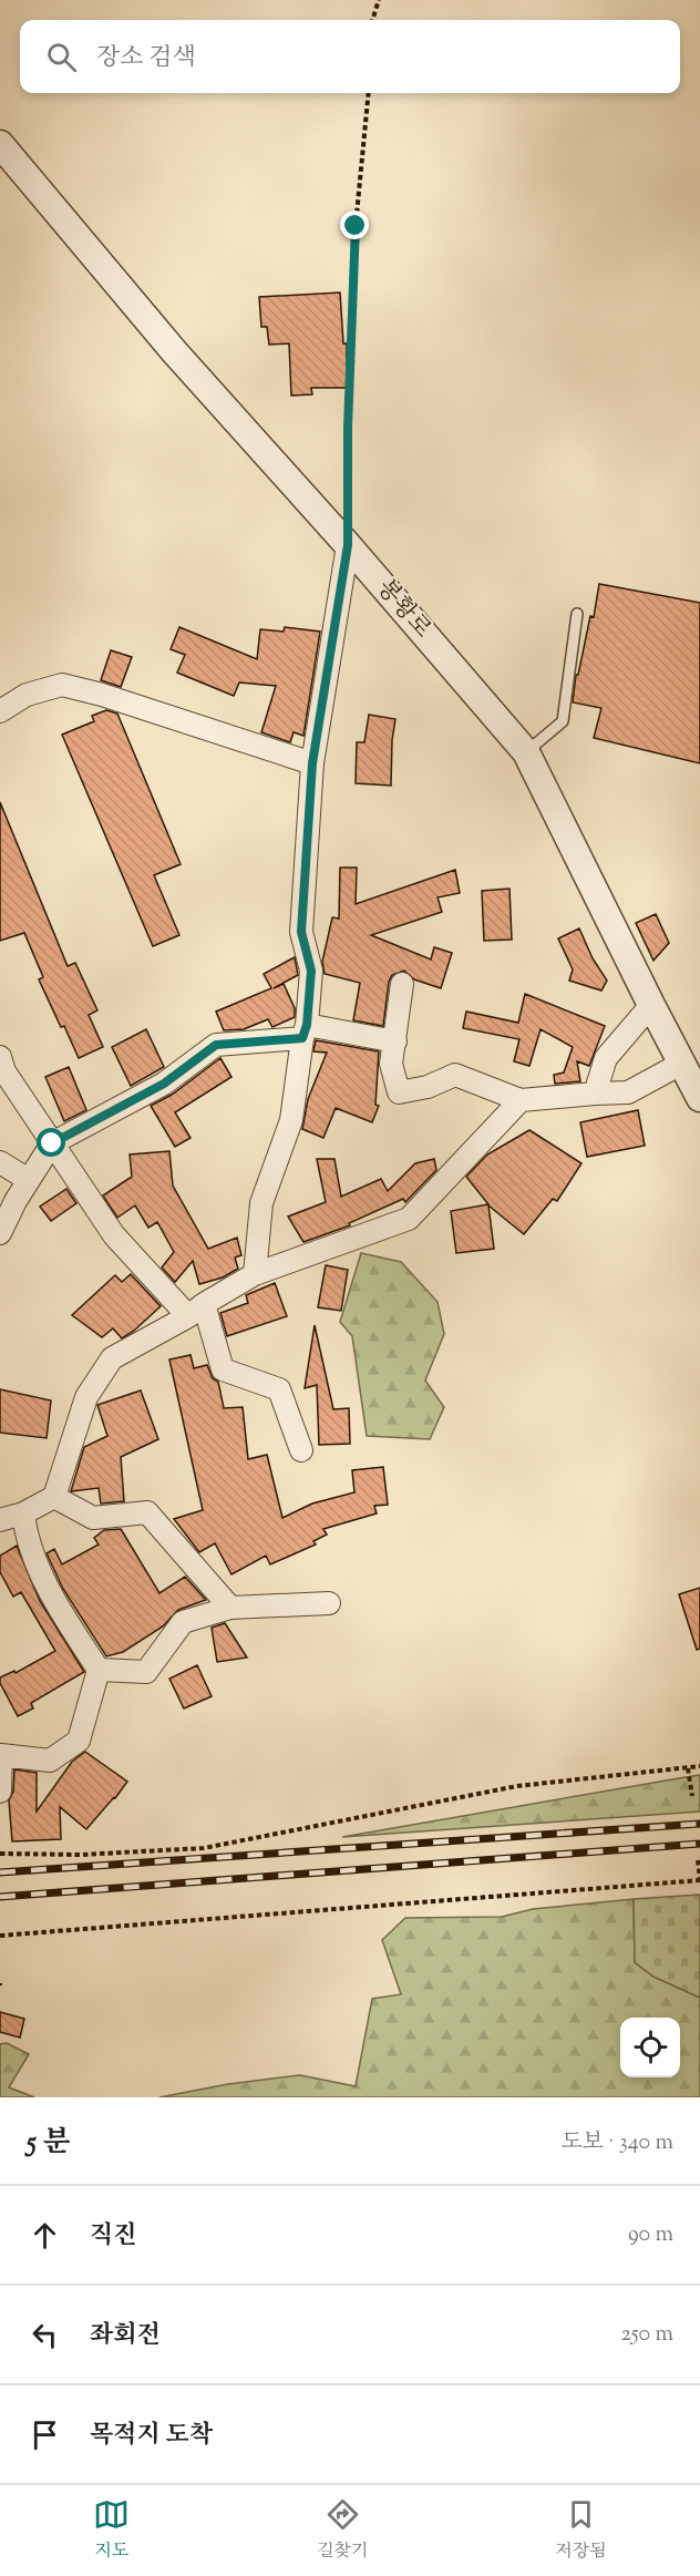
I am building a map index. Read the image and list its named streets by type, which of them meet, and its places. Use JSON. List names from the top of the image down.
{
  "streets": {
    "street": ["봉황로"]
  },
  "page": {
    "search": "장소 검색",
    "heading": ["5 분", "도보 · 340 m"],
    "list": [
      ["직진", "90 m"],
      ["좌회전", "250 m"],
      "목적지 도착"
    ],
    "nav": ["지도", "길찾기", "저장됨"]
  }
}
